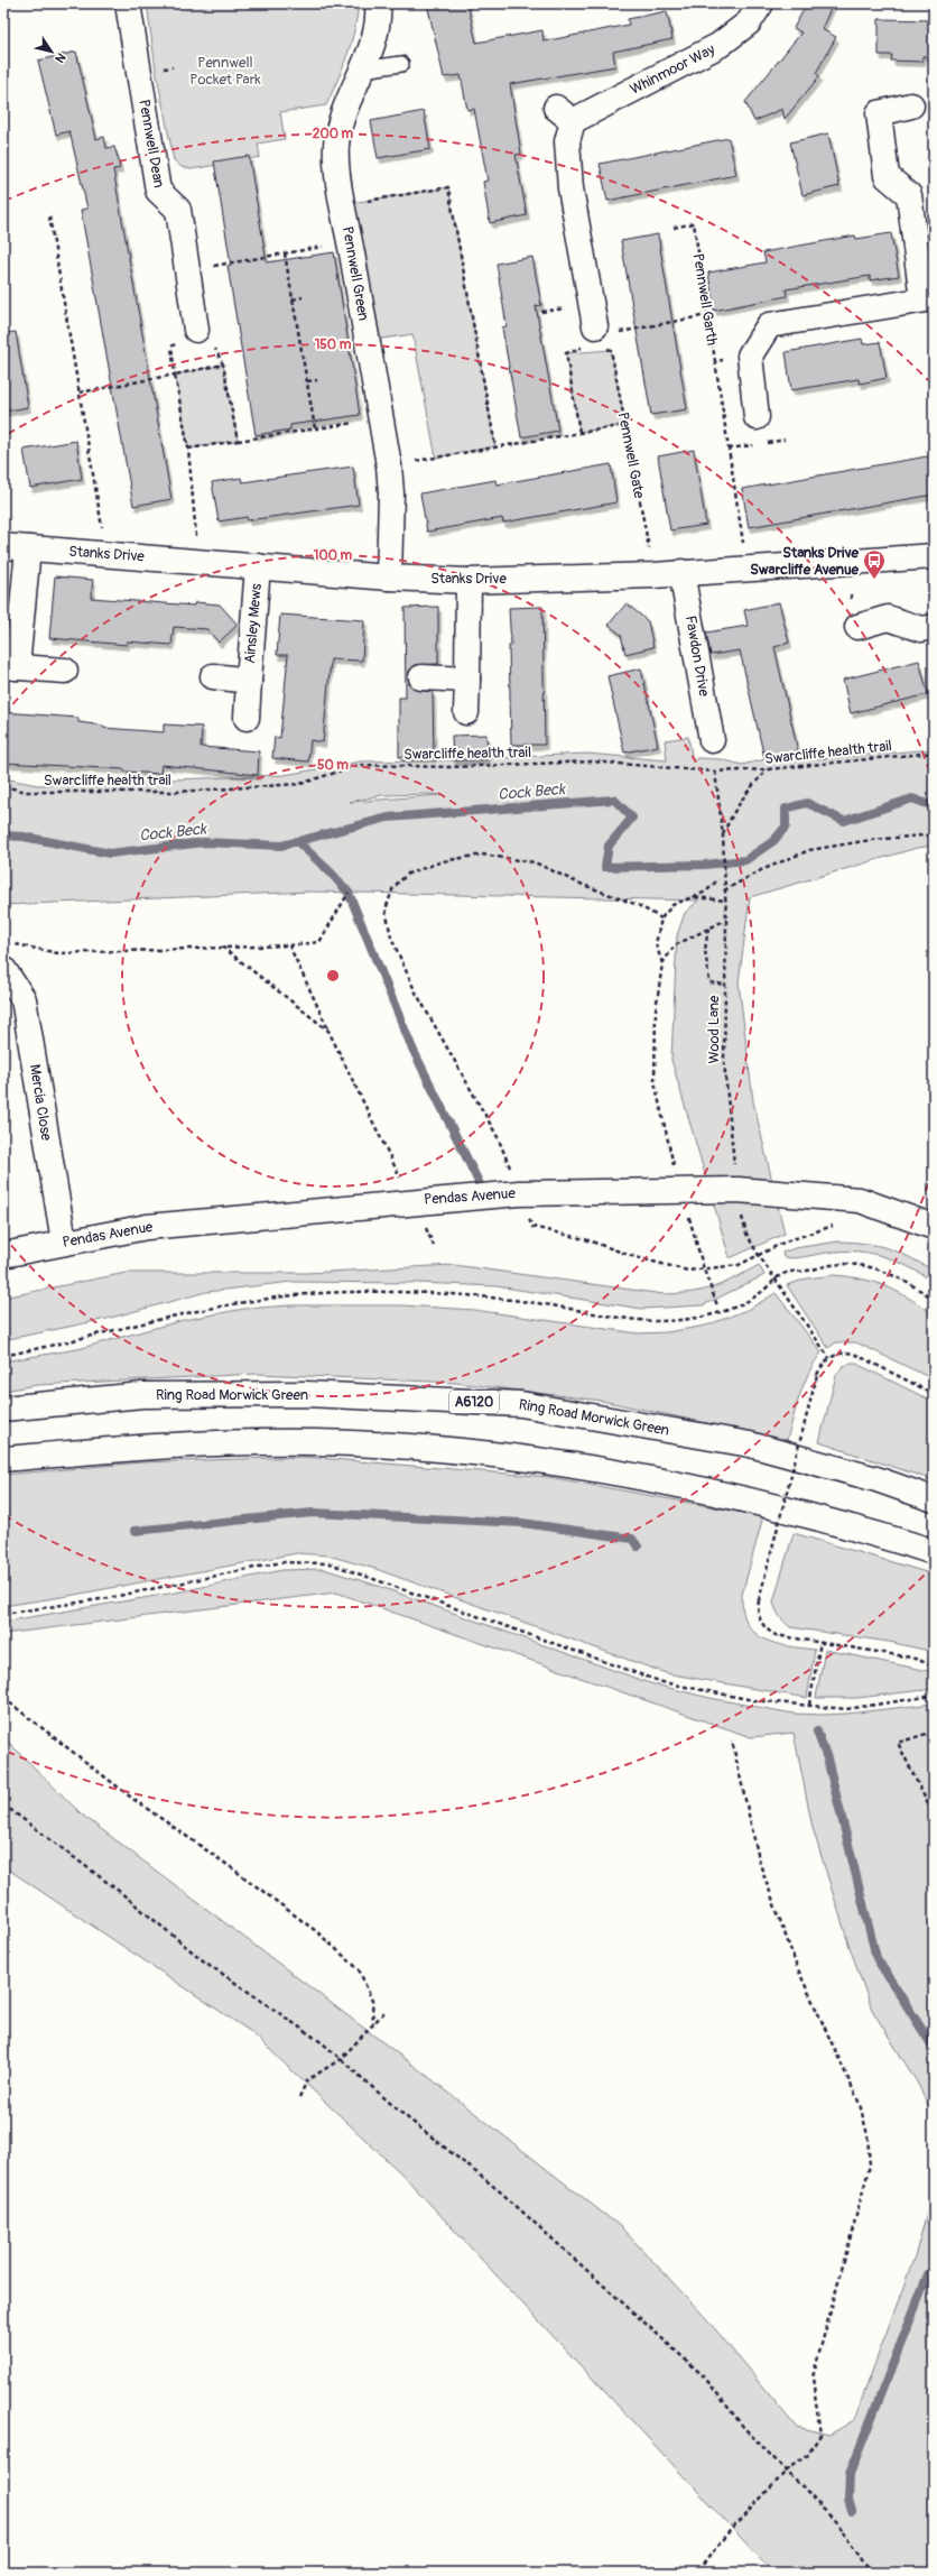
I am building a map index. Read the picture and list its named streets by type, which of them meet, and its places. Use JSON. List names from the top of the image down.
{
  "streets": {
    "main road": [
      "Whinmoor Way",
      "Pennwell Dean",
      "Pennwell Green",
      "Stanks Drive",
      "Ainsley Mews",
      "Fawdon Drive",
      "Mercia Close",
      "Pendas Avenue",
      "Ring Road Morwick Green",
      "A6120"
    ],
    "path": [
      "Pennwell Garth",
      "Pennwell Gate",
      "Swarcliffe health trail",
      "Wood Lane"
    ]
  },
  "crossings": [
    ["Whinmoor Way", "Pennwell Gate"],
    ["Pennwell Green", "Stanks Drive"],
    ["Pennwell Gate", "Stanks Drive"],
    ["Stanks Drive", "Ainsley Mews"],
    ["Stanks Drive", "Fawdon Drive"],
    ["Swarcliffe health trail", "Wood Lane"],
    ["Wood Lane", "Pendas Avenue"],
    ["Mercia Close", "Pendas Avenue"]
  ],
  "water": ["Cock Beck"],
  "parks": ["Pennwell Pocket Park"],
  "places": {
    "bus stop": ["Stanks Drive Swarcliffe Avenue"]
  },
  "north": "bottom right",
  "rings": [
    "200 m",
    "150 m",
    "100 m",
    "50 m"
  ]
}
